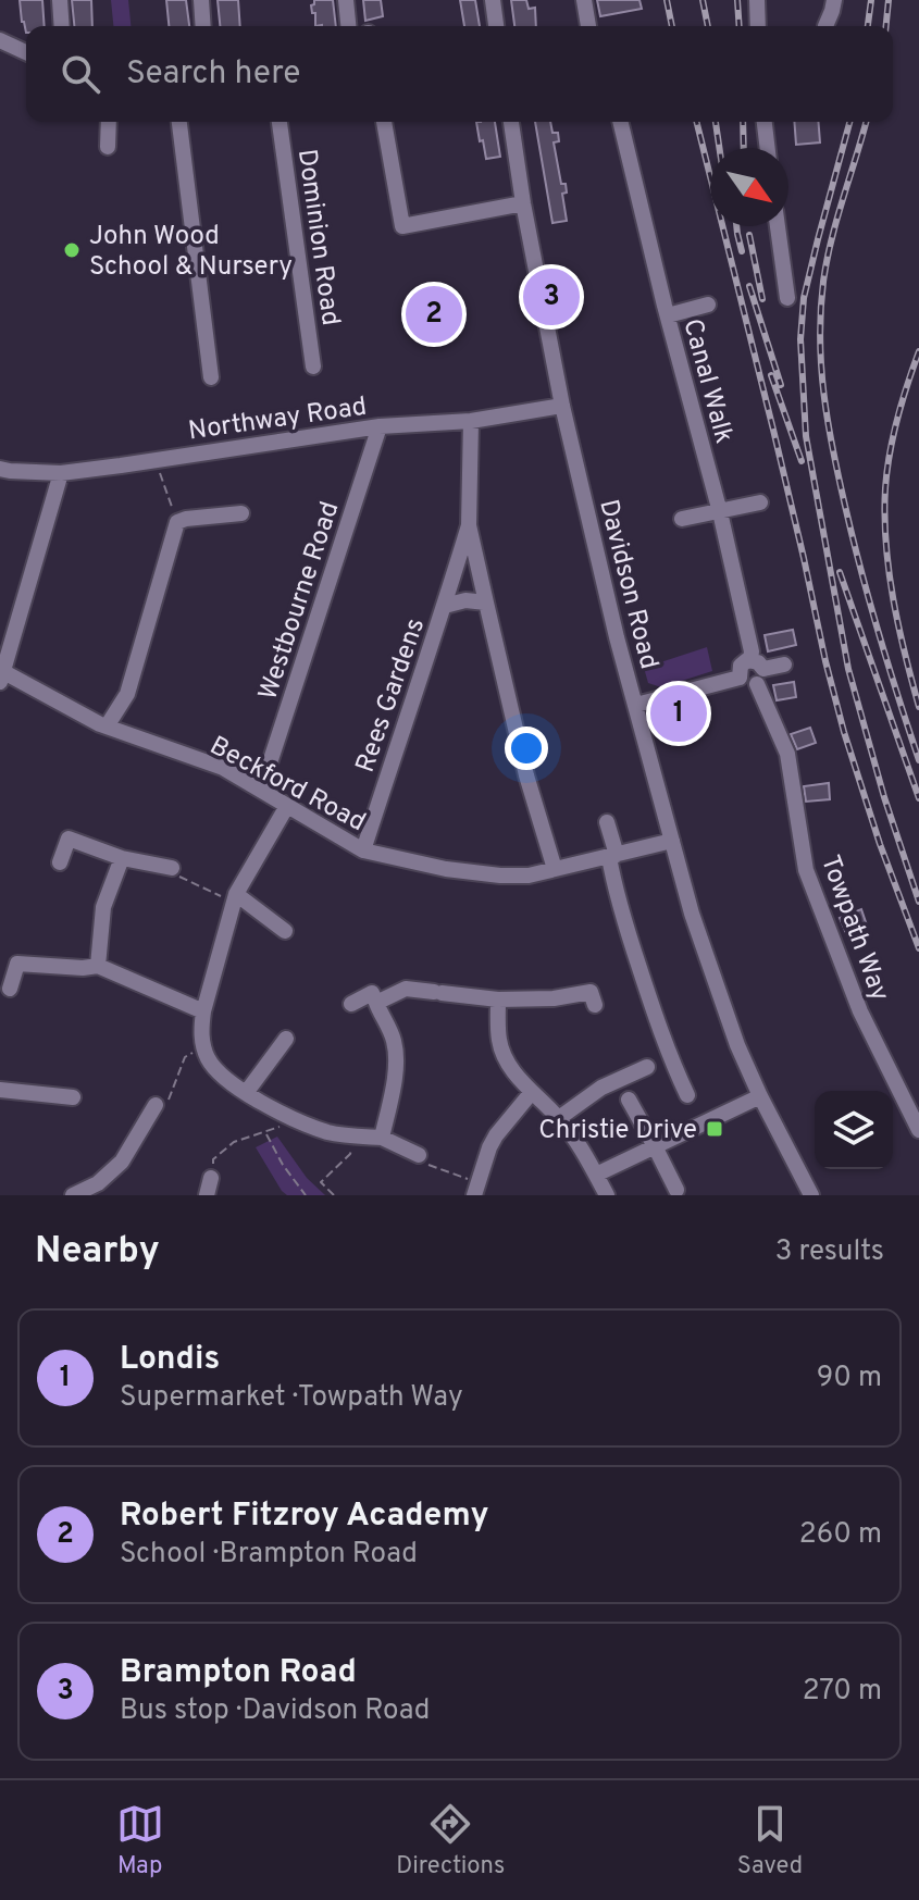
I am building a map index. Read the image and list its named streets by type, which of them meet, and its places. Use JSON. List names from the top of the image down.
{
  "streets": {
    "street": [
      "Dominion Road",
      "Canal Walk",
      "Northway Road",
      "Davidson Road",
      "Westbourne Road",
      "Rees Gardens",
      "Beckford Road",
      "Towpath Way"
    ]
  },
  "crossings": [
    ["Canal Walk", "Towpath Way"],
    ["Northway Road", "Davidson Road"],
    ["Northway Road", "Westbourne Road"],
    ["Northway Road", "Rees Gardens"],
    ["Davidson Road", "Beckford Road"],
    ["Westbourne Road", "Beckford Road"],
    ["Rees Gardens", "Beckford Road"]
  ],
  "places": {
    "other": ["John Wood School & Nursery"],
    "transit": ["Christie Drive"]
  },
  "north": "bottom right",
  "page": {
    "search": "Search here",
    "pins": ["3", "2", "1"],
    "heading": ["Nearby", "3 results"],
    "list": [
      {
        "mark": "1",
        "name": "Londis",
        "note": "Supermarket · Towpath Way",
        "value": "90 m"
      },
      {
        "mark": "2",
        "name": "Robert Fitzroy Academy",
        "note": "School · Brampton Road",
        "value": "260 m"
      },
      {
        "mark": "3",
        "name": "Brampton Road",
        "note": "Bus stop · Davidson Road",
        "value": "270 m"
      }
    ],
    "nav": ["Map", "Directions", "Saved"]
  }
}
